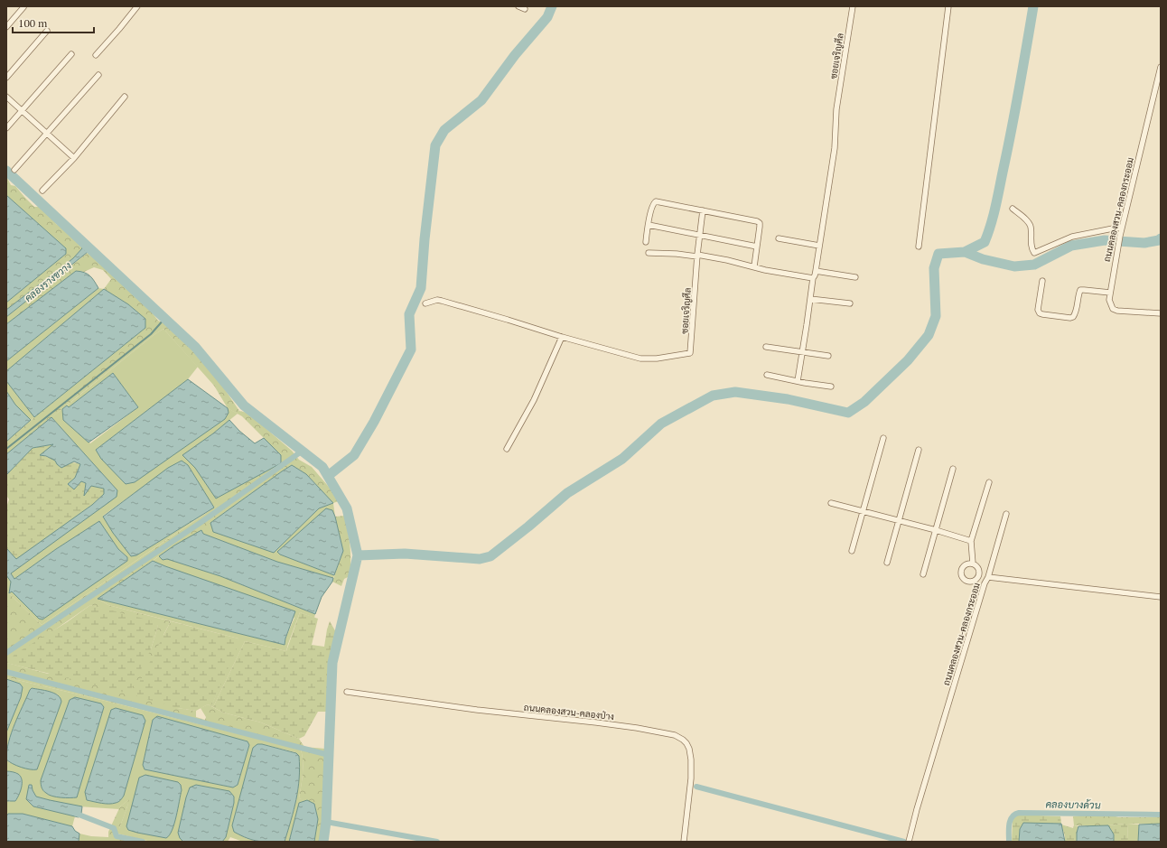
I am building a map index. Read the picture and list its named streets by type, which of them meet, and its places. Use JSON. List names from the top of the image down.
{
  "streets": {
    "street": ["ซอยเจริญศีล", "ถนนคลองสวน-คลองกระออม", "ถนนคลองสวน-คลองป่าง"]
  },
  "water": ["คลองรางขวาง", "คลองบางด้วน"],
  "scale_bar": "100 m"
}
